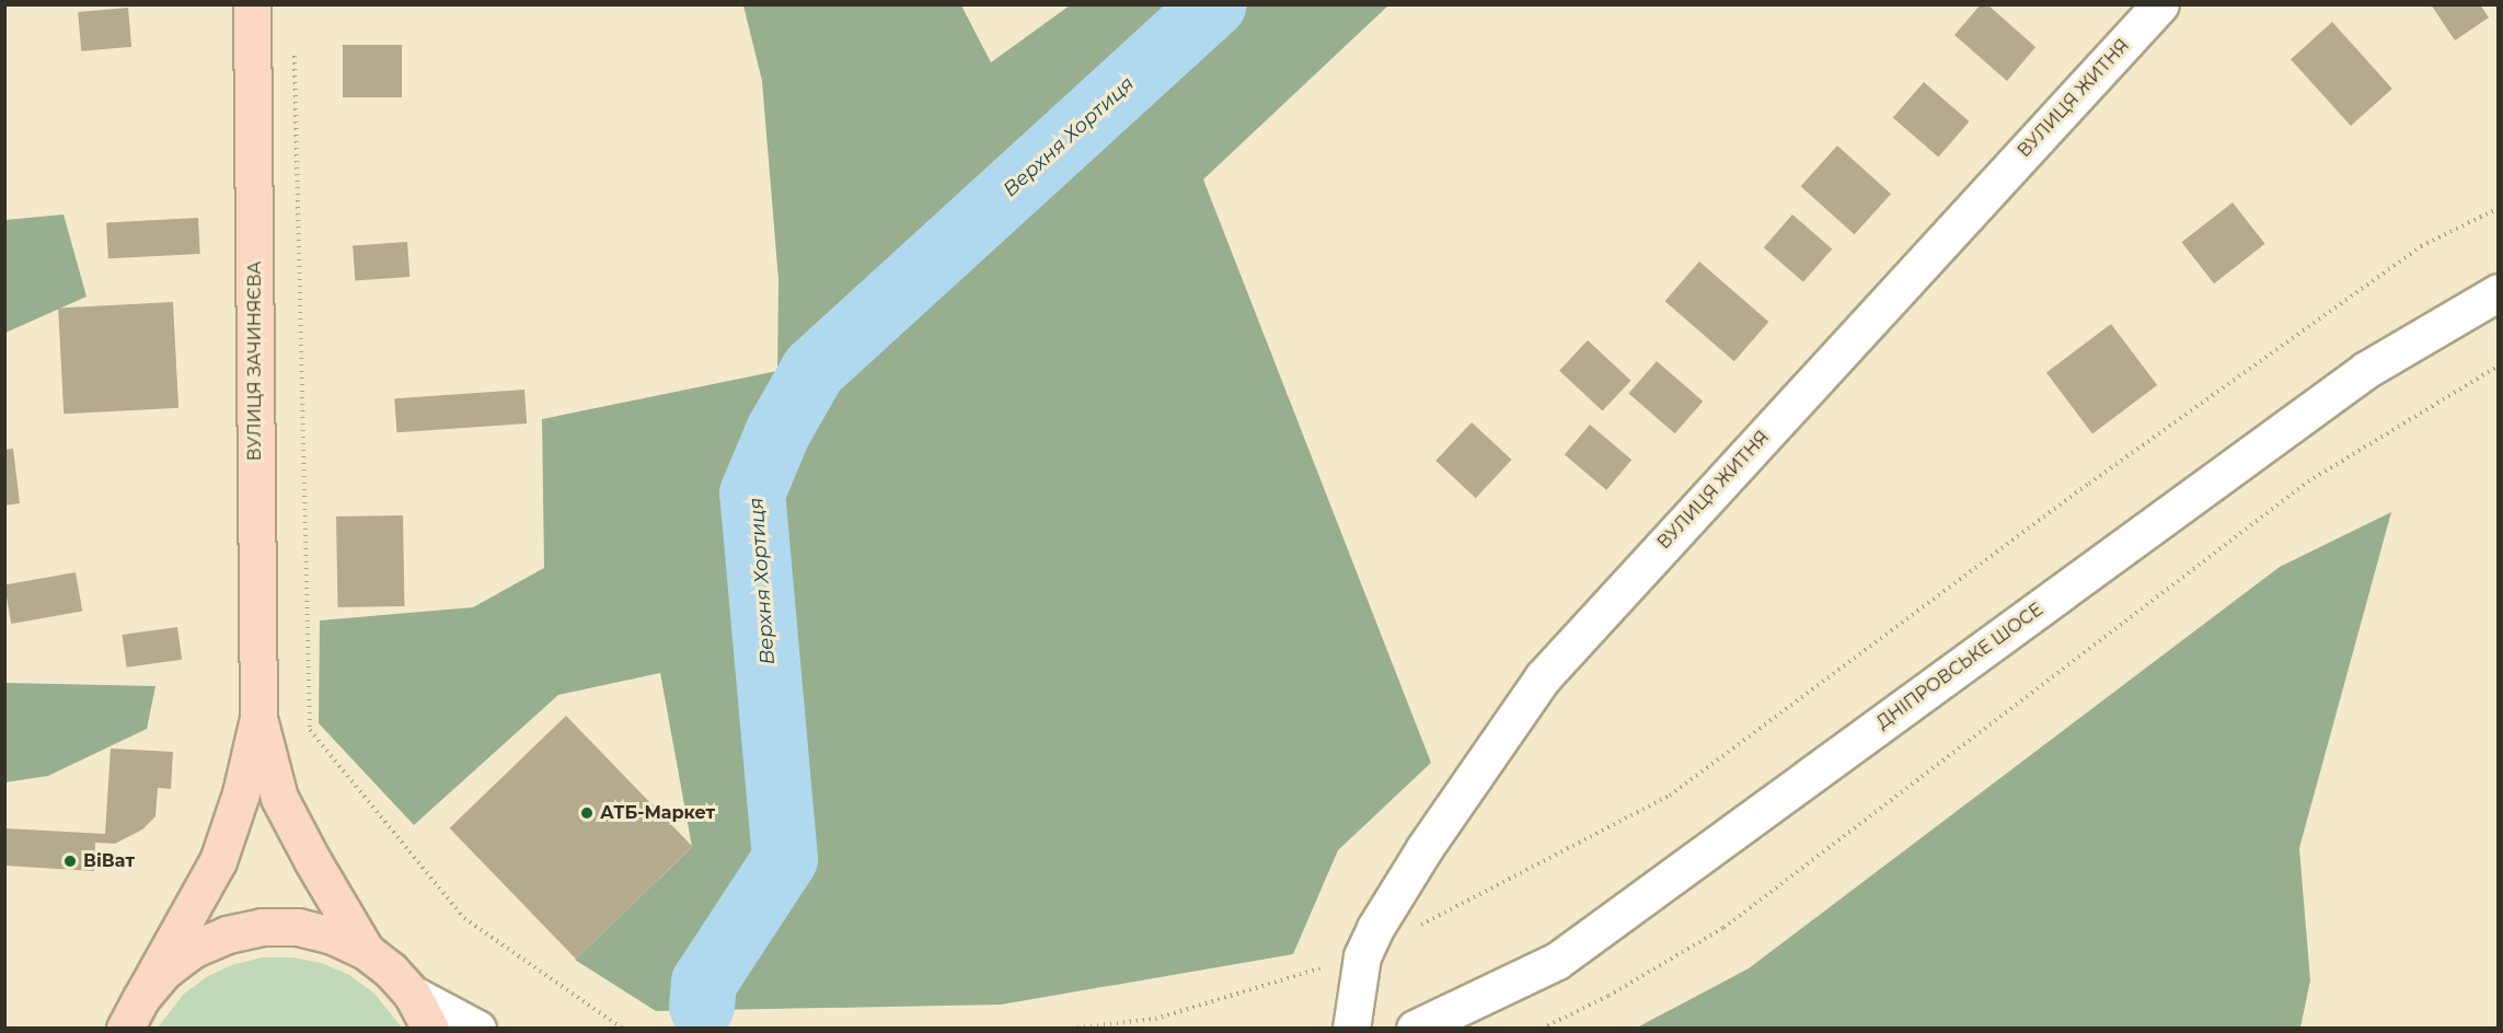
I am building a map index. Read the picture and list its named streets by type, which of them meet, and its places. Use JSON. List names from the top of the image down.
{
  "streets": {
    "main road": ["ВУЛИЦЯ ЗАЧИНЯЄВА"],
    "street": ["ВУЛИЦЯ ЖИТНЯ", "ДНІПРОВСЬКЕ ШОСЕ"]
  },
  "water": ["Верхня Хортиця"],
  "places": ["АТБ-Маркет", "ВіВат"]
}
